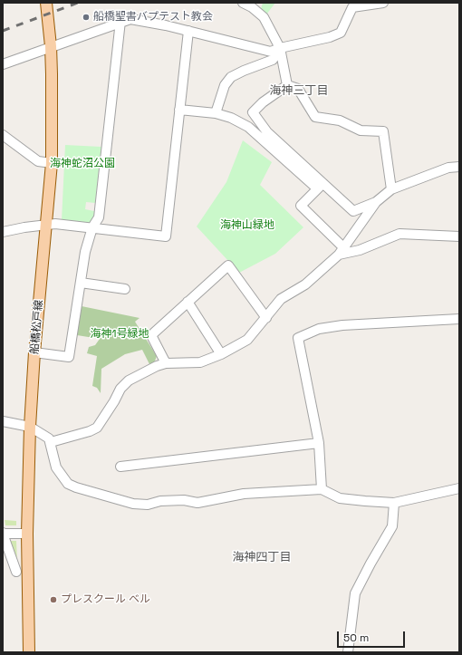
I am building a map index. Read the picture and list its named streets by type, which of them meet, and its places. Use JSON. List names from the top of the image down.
{
  "streets": {
    "main road": ["船橋松戸線"]
  },
  "districts": ["海神三丁目", "海神四丁目"],
  "parks": ["海神蛇沼公園", "海神山緑地", "海神1号緑地"],
  "places": ["船橋聖書バプテスト教会", "プレスクール ベル"],
  "scale_bar": "50 m"
}
